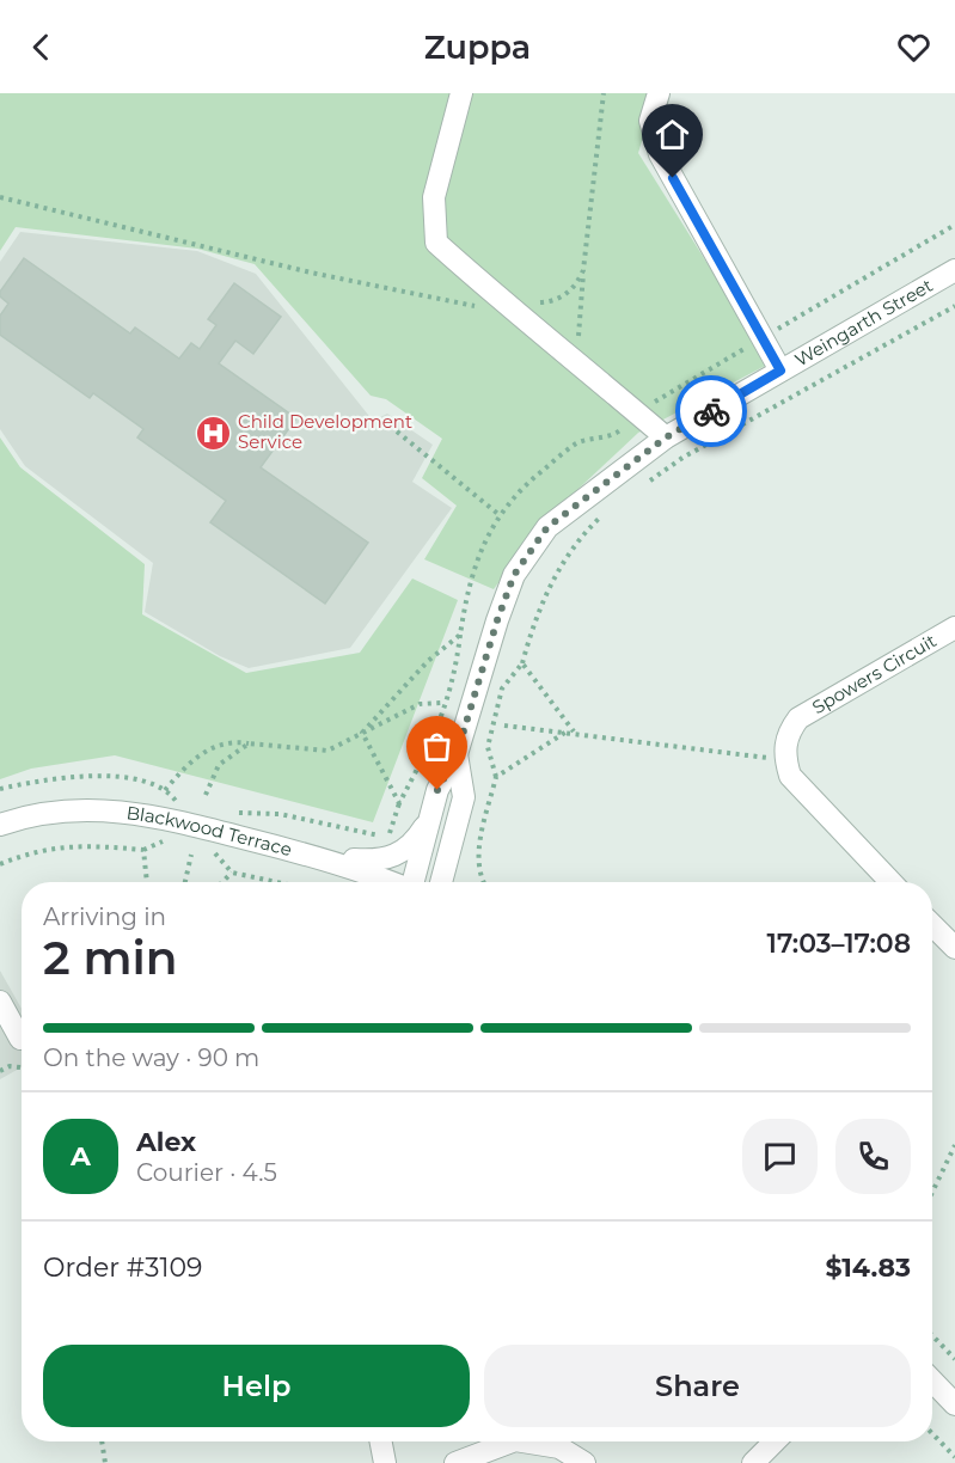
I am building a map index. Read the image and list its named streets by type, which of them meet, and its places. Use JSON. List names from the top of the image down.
{
  "streets": {
    "street": ["Weingarth Street", "Spowers Circuit", "Blackwood Terrace"]
  },
  "places": {
    "hospital": ["Child Development Service"]
  },
  "page": {
    "header": "Zuppa",
    "heading": ["2 min", "Arriving in", "17:03–17:08"],
    "panel": [
      "Alex",
      "Courier · 4.5",
      "Order #3109",
      "$14.83"
    ],
    "bar": "On the way · 90 m",
    "round": "A",
    "buttons": ["Help", "Share"]
  }
}
